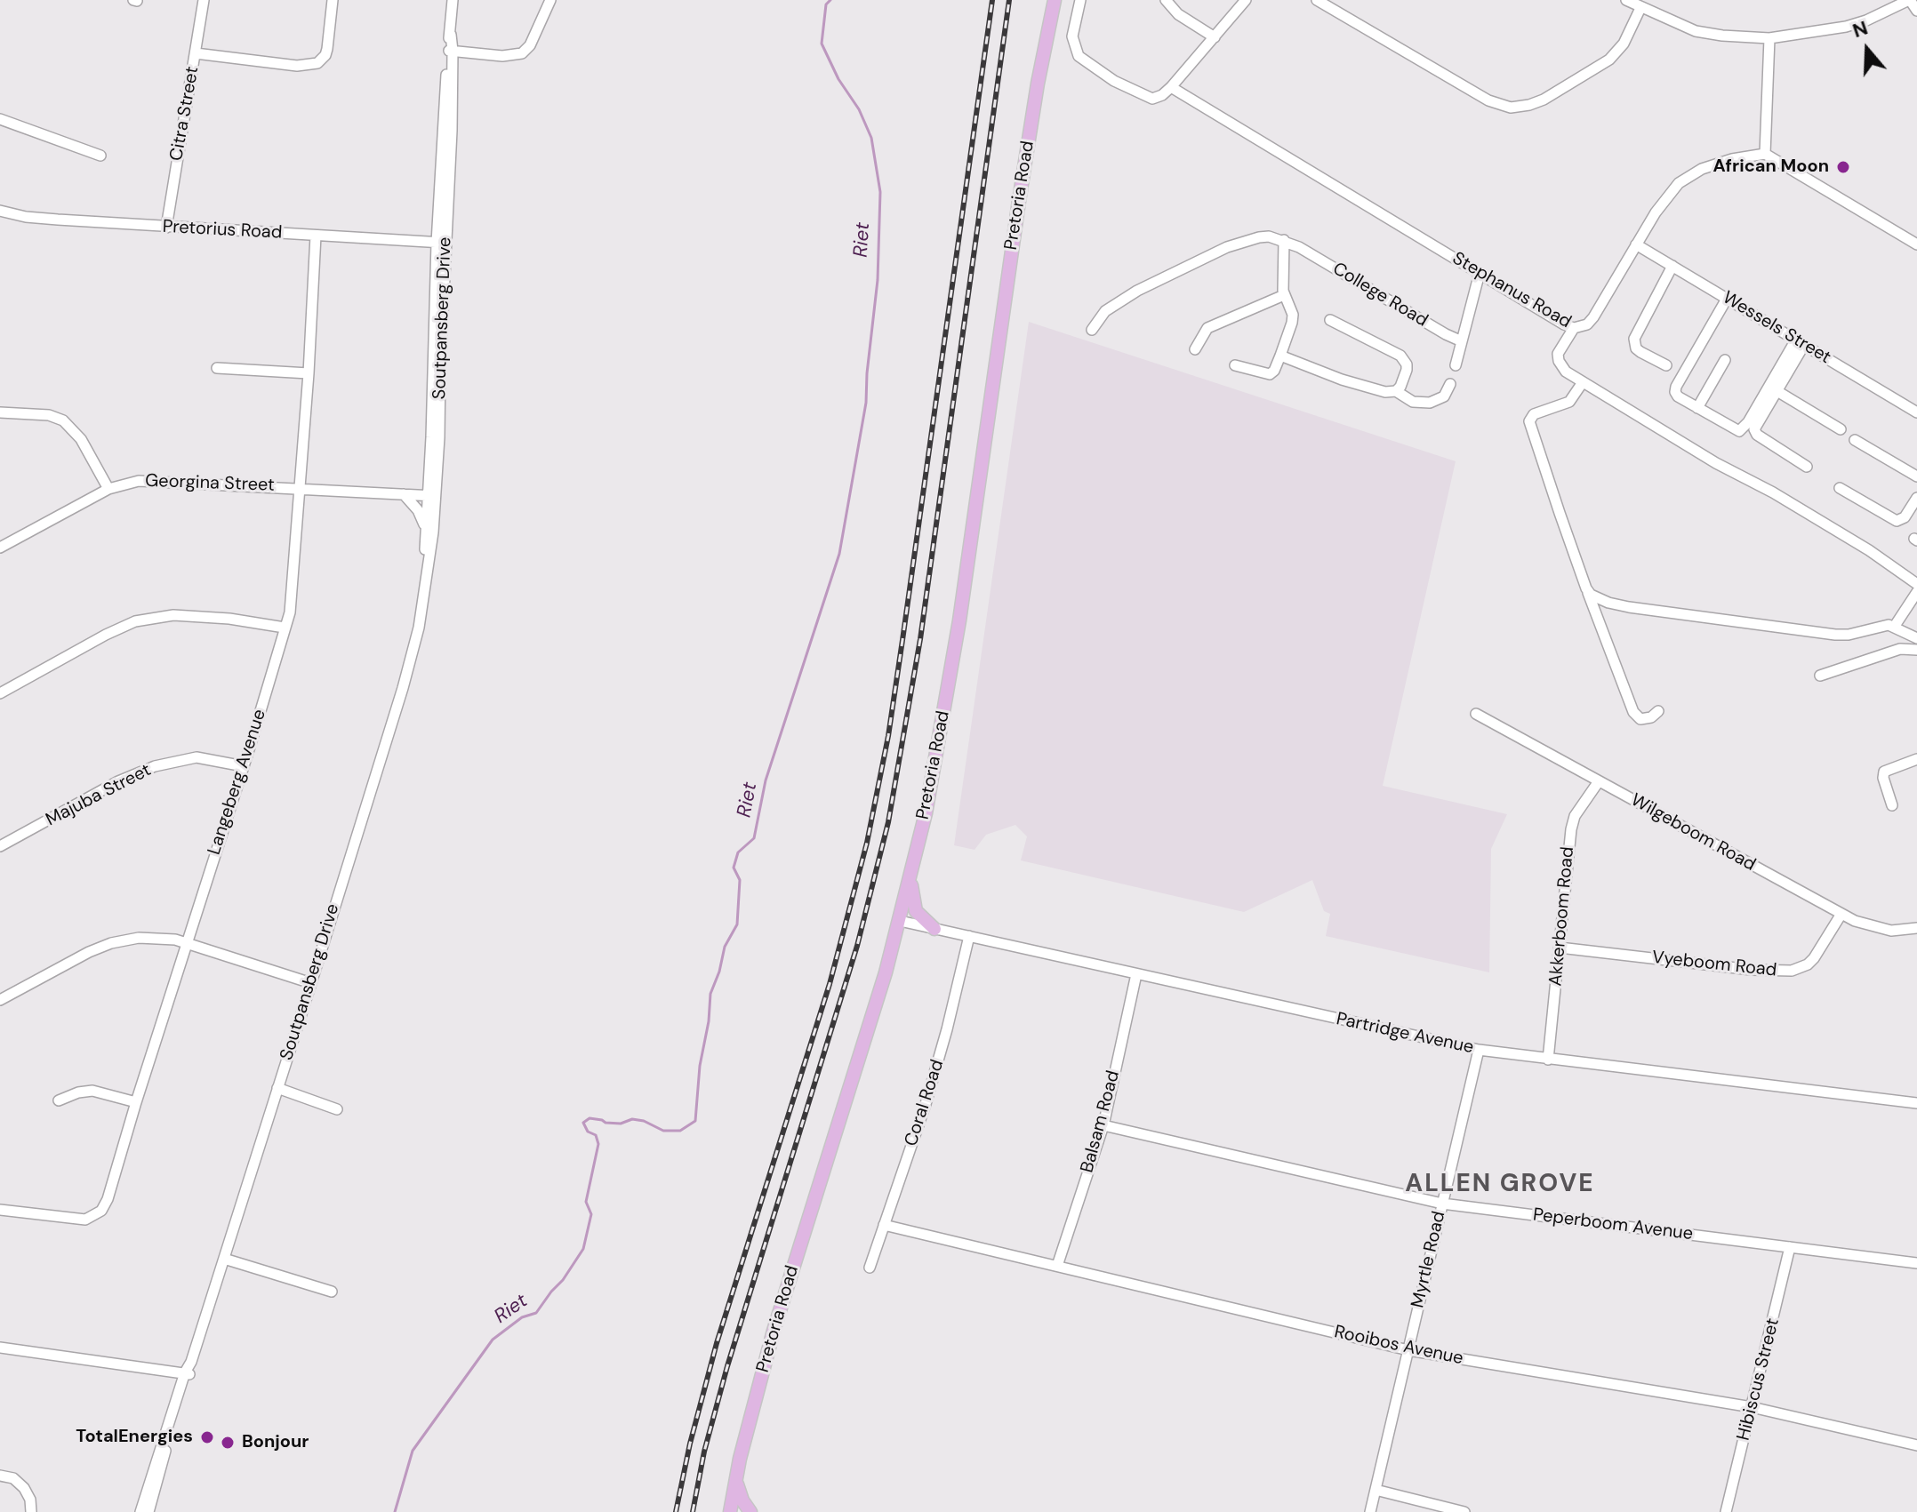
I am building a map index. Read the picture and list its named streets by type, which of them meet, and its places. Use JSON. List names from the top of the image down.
{
  "streets": {
    "main road": ["Pretoria Road"],
    "street": [
      "Citra Street",
      "Pretorius Road",
      "Stephanus Road",
      "College Road",
      "Soutpansberg Drive",
      "Wessels Street",
      "Georgina Street",
      "Langeberg Avenue",
      "Majuba Street",
      "Wilgeboom Road",
      "Akkerboom Road",
      "Vyeboom Road",
      "Partridge Avenue",
      "Coral Road",
      "Balsam Road",
      "Peperboom Avenue",
      "Myrtle Road",
      "Rooibos Avenue",
      "Hibiscus Street"
    ]
  },
  "crossings": [
    ["Citra Street", "Pretorius Road"],
    ["Pretoria Road", "Partridge Avenue"],
    ["Pretorius Road", "Soutpansberg Drive"],
    ["Pretorius Road", "Langeberg Avenue"],
    ["Stephanus Road", "Wessels Street"],
    ["Soutpansberg Drive", "Georgina Street"],
    ["Georgina Street", "Langeberg Avenue"],
    ["Langeberg Avenue", "Majuba Street"],
    ["Wilgeboom Road", "Akkerboom Road"],
    ["Wilgeboom Road", "Vyeboom Road"],
    ["Akkerboom Road", "Vyeboom Road"],
    ["Akkerboom Road", "Partridge Avenue"],
    ["Partridge Avenue", "Coral Road"],
    ["Partridge Avenue", "Balsam Road"],
    ["Partridge Avenue", "Myrtle Road"],
    ["Coral Road", "Rooibos Avenue"],
    ["Balsam Road", "Peperboom Avenue"],
    ["Balsam Road", "Rooibos Avenue"],
    ["Peperboom Avenue", "Myrtle Road"],
    ["Peperboom Avenue", "Hibiscus Street"],
    ["Myrtle Road", "Rooibos Avenue"],
    ["Rooibos Avenue", "Hibiscus Street"]
  ],
  "districts": ["ALLEN GROVE"],
  "water": ["Riet"],
  "places": ["African Moon", "TotalEnergies", "Bonjour"],
  "north": "top"
}
